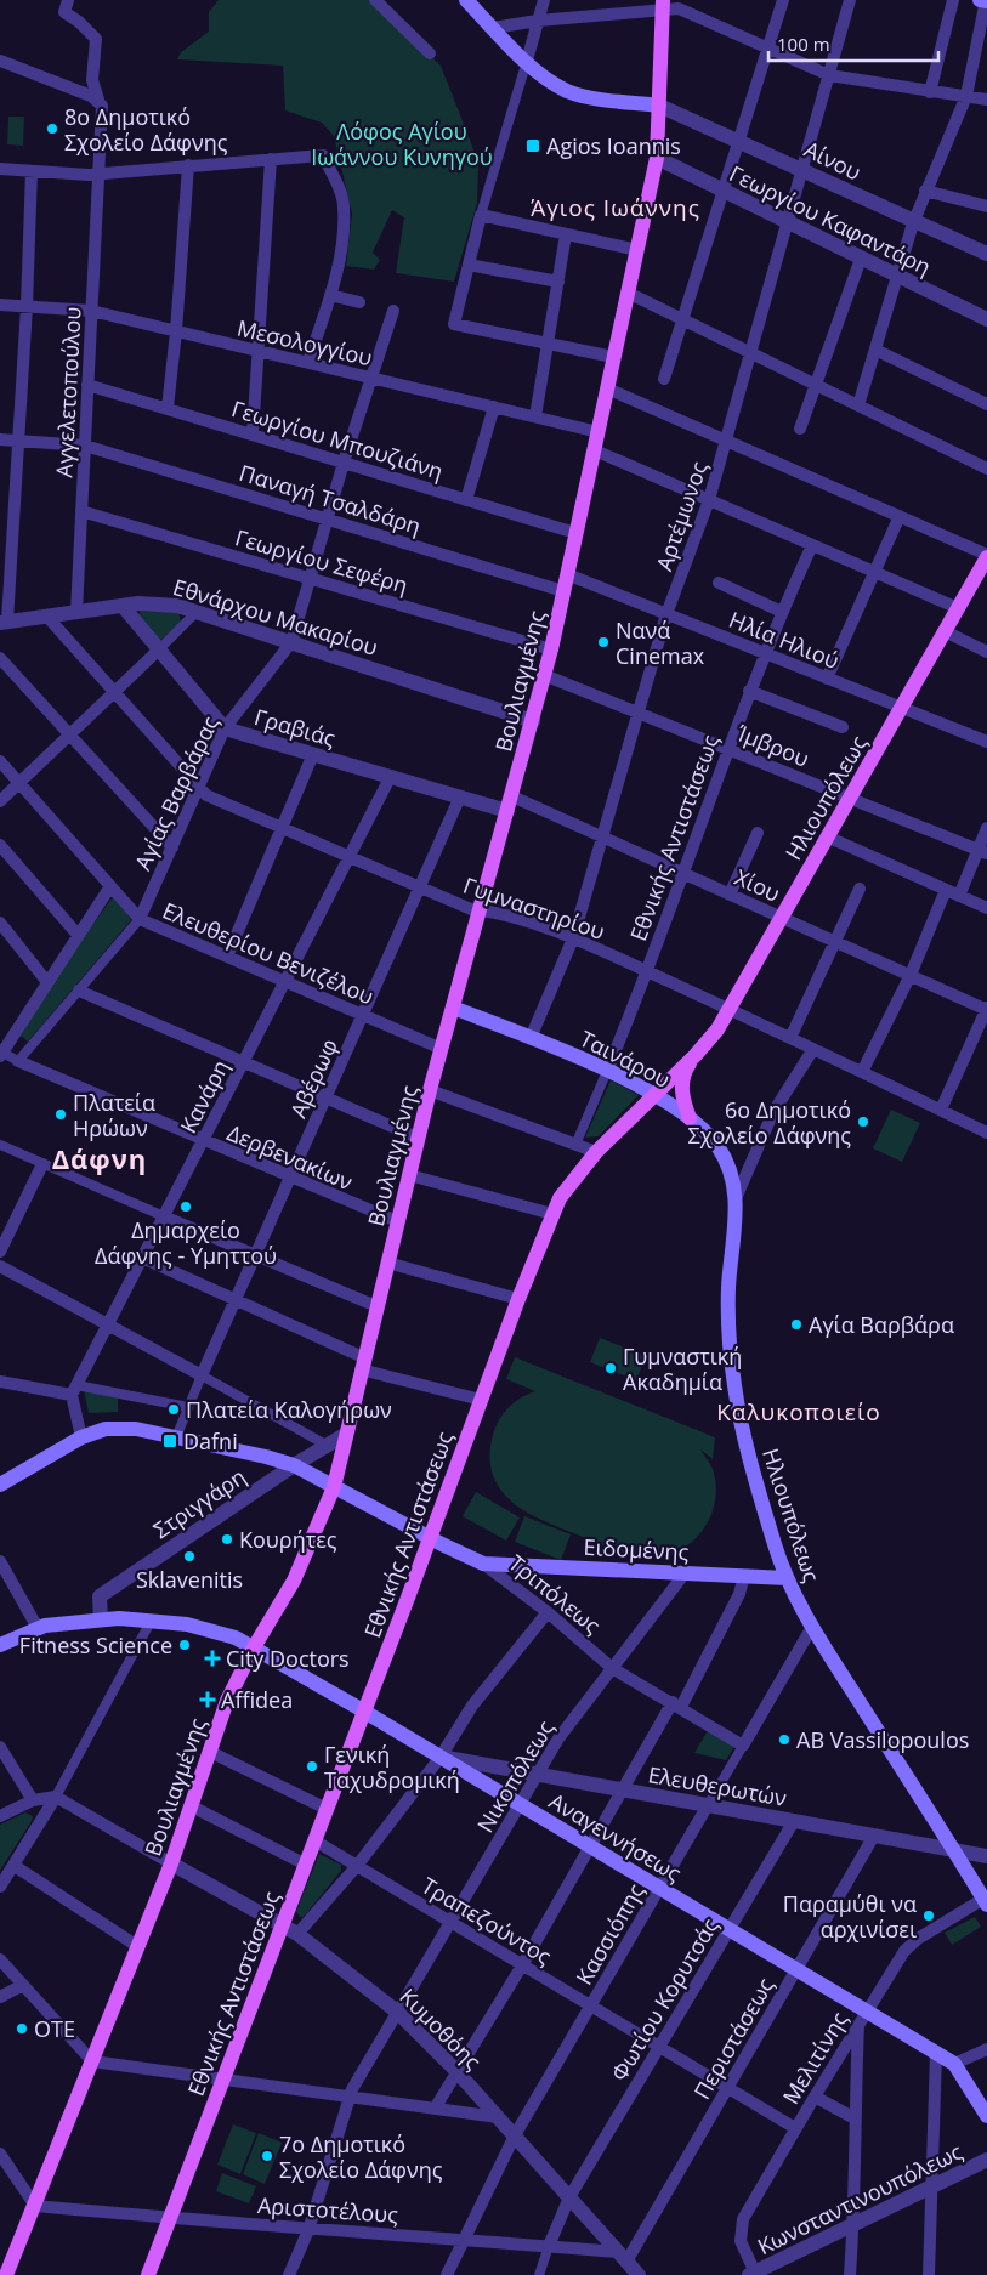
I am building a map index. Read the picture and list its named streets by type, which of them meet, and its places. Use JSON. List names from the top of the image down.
{
  "streets": {
    "main road": [
      "Βουλιαγμένης",
      "Ηλιουπόλεως",
      "Εθνικής Αντιστάσεως",
      "Ταινάρου",
      "Ειδομένης",
      "Τριπόλεως",
      "Αναγεννήσεως"
    ],
    "street": [
      "Αίνου",
      "Γεωργίου Καφαντάρη",
      "Μεσολογγίου",
      "Αγγελετοπούλου",
      "Γεωργίου Μπουζιάνη",
      "Παναγή Τσαλδάρη",
      "Αρτέμωνος",
      "Γεωργίου Σεφέρη",
      "Εθνάρχου Μακαρίου",
      "Ηλία Ηλιού",
      "Γραβιάς",
      "Ίμβρου",
      "Αγίας Βαρβάρας",
      "Χίου",
      "Γυμναστηρίου",
      "Ελευθερίου Βενιζέλου",
      "Αβέρωφ",
      "Κανάρη",
      "Δερβενακίων",
      "Στριγγάρη",
      "Νικοπόλεως",
      "Ελευθερωτών",
      "Τραπεζούντος",
      "Κασσιόπης",
      "Φωτίου Κορυτσάς",
      "Κυμοθόης",
      "Περιστάσεως",
      "Μελιτίνης",
      "Κωνσταντινουπόλεως",
      "Αριστοτέλους"
    ]
  },
  "crossings": [
    ["Αίνου", "Αρτέμωνος"],
    ["Αίνου", "Βουλιαγμένης"],
    ["Γεωργίου Καφαντάρη", "Αρτέμωνος"],
    ["Γεωργίου Καφαντάρη", "Βουλιαγμένης"],
    ["Μεσολογγίου", "Αγγελετοπούλου"],
    ["Μεσολογγίου", "Βουλιαγμένης"],
    ["Μεσολογγίου", "Αγίας Βαρβάρας"],
    ["Αγγελετοπούλου", "Γεωργίου Μπουζιάνη"],
    ["Αγγελετοπούλου", "Παναγή Τσαλδάρη"],
    ["Αγγελετοπούλου", "Γεωργίου Σεφέρη"],
    ["Αγγελετοπούλου", "Εθνάρχου Μακαρίου"],
    ["Γεωργίου Μπουζιάνη", "Βουλιαγμένης"],
    ["Γεωργίου Μπουζιάνη", "Αγίας Βαρβάρας"],
    ["Παναγή Τσαλδάρη", "Βουλιαγμένης"],
    ["Παναγή Τσαλδάρη", "Αγίας Βαρβάρας"],
    ["Αρτέμωνος", "Ηλία Ηλιού"],
    ["Αρτέμωνος", "Ίμβρου"],
    ["Αρτέμωνος", "Χίου"],
    ["Αρτέμωνος", "Γυμναστηρίου"],
    ["Αρτέμωνος", "Ταινάρου"],
    ["Γεωργίου Σεφέρη", "Βουλιαγμένης"],
    ["Γεωργίου Σεφέρη", "Αγίας Βαρβάρας"],
    ["Εθνάρχου Μακαρίου", "Βουλιαγμένης"],
    ["Εθνάρχου Μακαρίου", "Γραβιάς"],
    ["Εθνάρχου Μακαρίου", "Αγίας Βαρβάρας"],
    ["Εθνάρχου Μακαρίου", "Γυμναστηρίου"],
    ["Ηλία Ηλιού", "Βουλιαγμένης"],
    ["Ηλία Ηλιού", "Ηλιουπόλεως"],
    ["Ηλία Ηλιού", "Εθνικής Αντιστάσεως"],
    ["Βουλιαγμένης", "Γραβιάς"],
    ["Βουλιαγμένης", "Ίμβρου"],
    ["Βουλιαγμένης", "Χίου"],
    ["Βουλιαγμένης", "Γυμναστηρίου"],
    ["Βουλιαγμένης", "Ελευθερίου Βενιζέλου"],
    ["Βουλιαγμένης", "Ταινάρου"],
    ["Βουλιαγμένης", "Δερβενακίων"],
    ["Βουλιαγμένης", "Στριγγάρη"],
    ["Βουλιαγμένης", "Τριπόλεως"],
    ["Βουλιαγμένης", "Αναγεννήσεως"],
    ["Βουλιαγμένης", "Κυμοθόης"],
    ["Βουλιαγμένης", "Αριστοτέλους"],
    ["Γραβιάς", "Αγίας Βαρβάρας"],
    ["Γραβιάς", "Χίου"],
    ["Γραβιάς", "Αβέρωφ"],
    ["Γραβιάς", "Κανάρη"],
    ["Ίμβρου", "Ηλιουπόλεως"],
    ["Ίμβρου", "Εθνικής Αντιστάσεως"],
    ["Αγίας Βαρβάρας", "Γυμναστηρίου"],
    ["Αγίας Βαρβάρας", "Ελευθερίου Βενιζέλου"],
    ["Αγίας Βαρβάρας", "Δερβενακίων"],
    ["Ηλιουπόλεως", "Εθνικής Αντιστάσεως"],
    ["Ηλιουπόλεως", "Χίου"],
    ["Ηλιουπόλεως", "Γυμναστηρίου"],
    ["Ηλιουπόλεως", "Ταινάρου"],
    ["Ηλιουπόλεως", "Ειδομένης"],
    ["Ηλιουπόλεως", "Ελευθερωτών"],
    ["Ηλιουπόλεως", "Κασσιόπης"],
    ["Ηλιουπόλεως", "Μελιτίνης"],
    ["Εθνικής Αντιστάσεως", "Χίου"],
    ["Εθνικής Αντιστάσεως", "Γυμναστηρίου"],
    ["Εθνικής Αντιστάσεως", "Ταινάρου"],
    ["Εθνικής Αντιστάσεως", "Τριπόλεως"],
    ["Εθνικής Αντιστάσεως", "Αναγεννήσεως"],
    ["Εθνικής Αντιστάσεως", "Τραπεζούντος"],
    ["Εθνικής Αντιστάσεως", "Κυμοθόης"],
    ["Εθνικής Αντιστάσεως", "Αριστοτέλους"],
    ["Γυμναστηρίου", "Αβέρωφ"],
    ["Γυμναστηρίου", "Κανάρη"],
    ["Ελευθερίου Βενιζέλου", "Αβέρωφ"],
    ["Ελευθερίου Βενιζέλου", "Κανάρη"],
    ["Αβέρωφ", "Δερβενακίων"],
    ["Κανάρη", "Δερβενακίων"],
    ["Στριγγάρη", "Τριπόλεως"],
    ["Στριγγάρη", "Αναγεννήσεως"],
    ["Ειδομένης", "Τριπόλεως"],
    ["Ειδομένης", "Νικοπόλεως"],
    ["Τριπόλεως", "Νικοπόλεως"],
    ["Τριπόλεως", "Κασσιόπης"],
    ["Νικοπόλεως", "Ελευθερωτών"],
    ["Νικοπόλεως", "Αναγεννήσεως"],
    ["Νικοπόλεως", "Τραπεζούντος"],
    ["Νικοπόλεως", "Κυμοθόης"],
    ["Νικοπόλεως", "Αριστοτέλους"],
    ["Ελευθερωτών", "Αναγεννήσεως"],
    ["Ελευθερωτών", "Κασσιόπης"],
    ["Ελευθερωτών", "Φωτίου Κορυτσάς"],
    ["Ελευθερωτών", "Περιστάσεως"],
    ["Αναγεννήσεως", "Κασσιόπης"],
    ["Αναγεννήσεως", "Φωτίου Κορυτσάς"],
    ["Αναγεννήσεως", "Περιστάσεως"],
    ["Αναγεννήσεως", "Μελιτίνης"],
    ["Τραπεζούντος", "Κασσιόπης"],
    ["Τραπεζούντος", "Φωτίου Κορυτσάς"],
    ["Τραπεζούντος", "Περιστάσεως"],
    ["Τραπεζούντος", "Μελιτίνης"],
    ["Κασσιόπης", "Κυμοθόης"],
    ["Κασσιόπης", "Αριστοτέλους"],
    ["Φωτίου Κορυτσάς", "Κυμοθόης"],
    ["Φωτίου Κορυτσάς", "Αριστοτέλους"],
    ["Κυμοθόης", "Περιστάσεως"],
    ["Κυμοθόης", "Αριστοτέλους"],
    ["Περιστάσεως", "Αριστοτέλους"],
    ["Μελιτίνης", "Κωνσταντινουπόλεως"]
  ],
  "districts": ["Άγιος Ιωάννης", "Δάφνη", "Καλυκοποιείο"],
  "parks": ["Λόφος Αγίου Ιωάννου Κυνηγού"],
  "places": {
    "other": [
      "8ο Δημοτικό Σχολείο Δάφνης",
      "Νανά Cinemax",
      "Πλατεία Ηρώων",
      "6ο Δημοτικό Σχολείο Δάφνης",
      "Δημαρχείο Δάφνης - Υμηττού",
      "Αγία Βαρβάρα",
      "Γυμναστική Ακαδημία",
      "Πλατεία Καλογήρων",
      "Κουρήτες",
      "Sklavenitis",
      "Fitness Science",
      "AB Vassilopoulos",
      "Γενική Ταχυδρομική",
      "Παραμύθι να αρχινίσει",
      "ΟΤΕ",
      "7ο Δημοτικό Σχολείο Δάφνης"
    ],
    "transit": ["Agios Ioannis", "Dafni"],
    "health": ["City Doctors", "Affidea"]
  },
  "scale_bar": "100 m"
}
